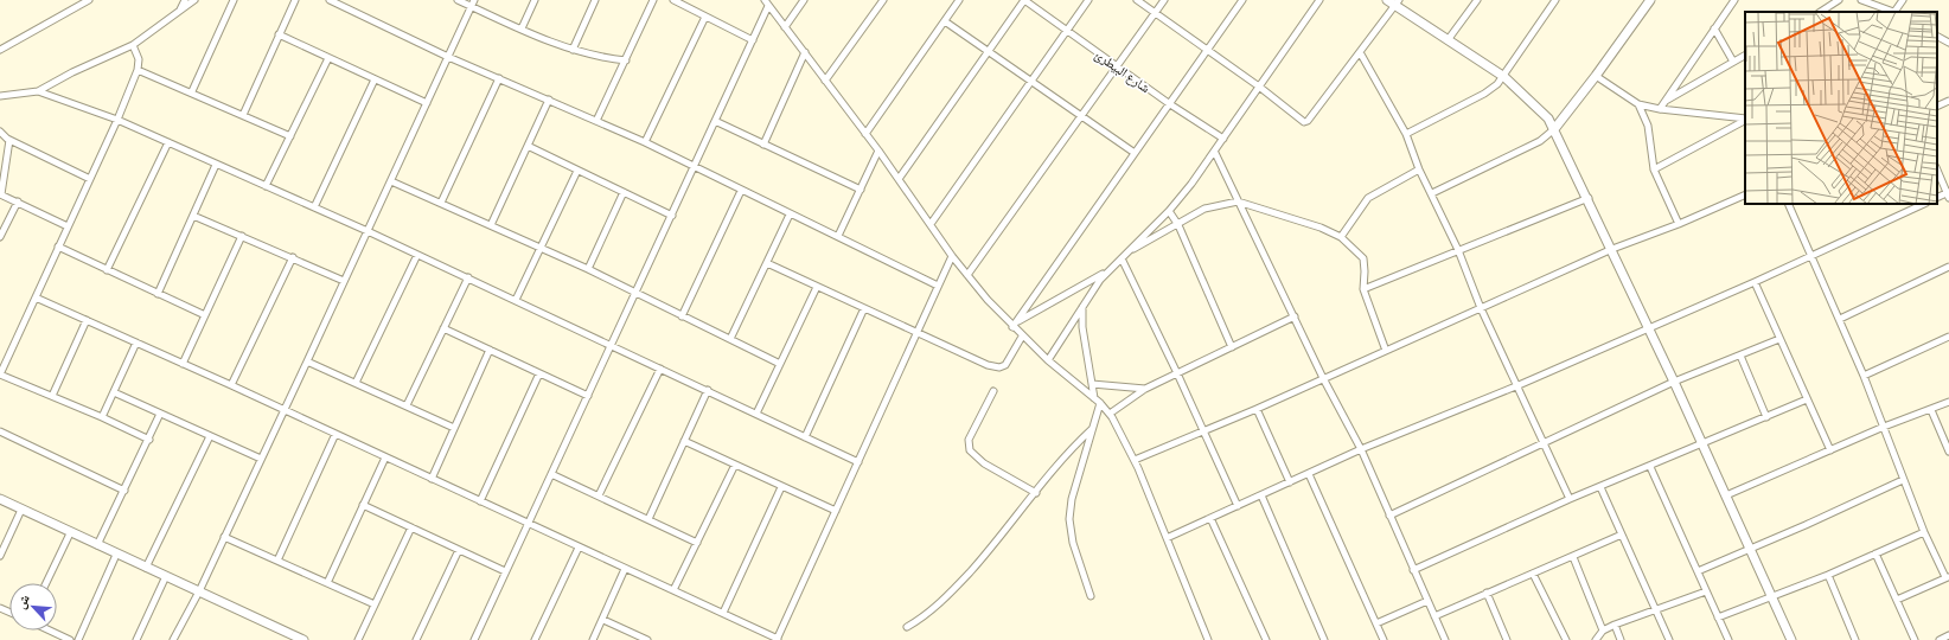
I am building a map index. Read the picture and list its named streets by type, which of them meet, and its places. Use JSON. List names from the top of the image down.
{
  "streets": {
    "street": ["شارع البيطرئ"]
  },
  "north": "top left"
}
